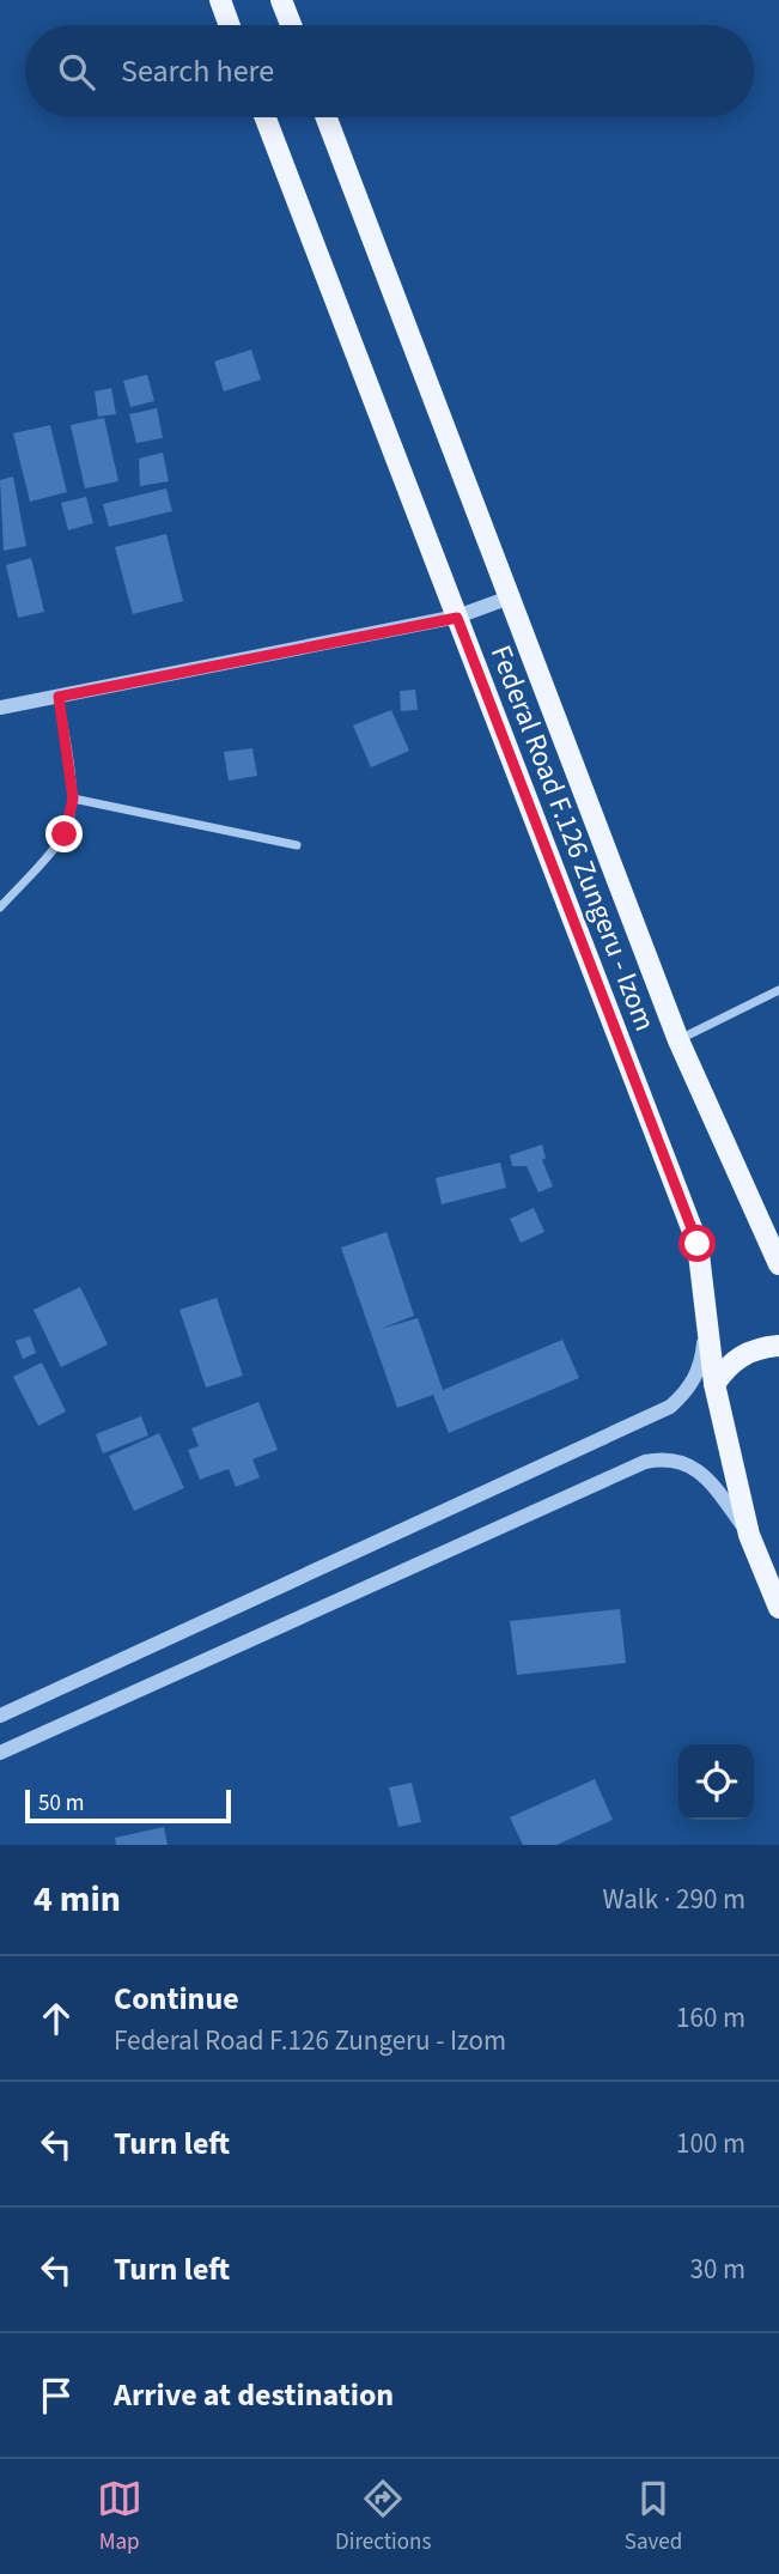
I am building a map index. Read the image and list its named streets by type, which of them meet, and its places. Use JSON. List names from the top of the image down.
{
  "streets": {
    "main road": ["Federal Road F.126 Zungeru - Izom"]
  },
  "scale_bar": "50 m",
  "page": {
    "search": "Search here",
    "scale": "50 m",
    "heading": ["4 min", "Walk · 290 m"],
    "list": [
      ["Continue", "Federal Road F.126 Zungeru - Izom", "160 m"],
      ["Turn left", "100 m"],
      ["Turn left", "30 m"],
      "Arrive at destination"
    ],
    "nav": ["Map", "Directions", "Saved"]
  }
}
